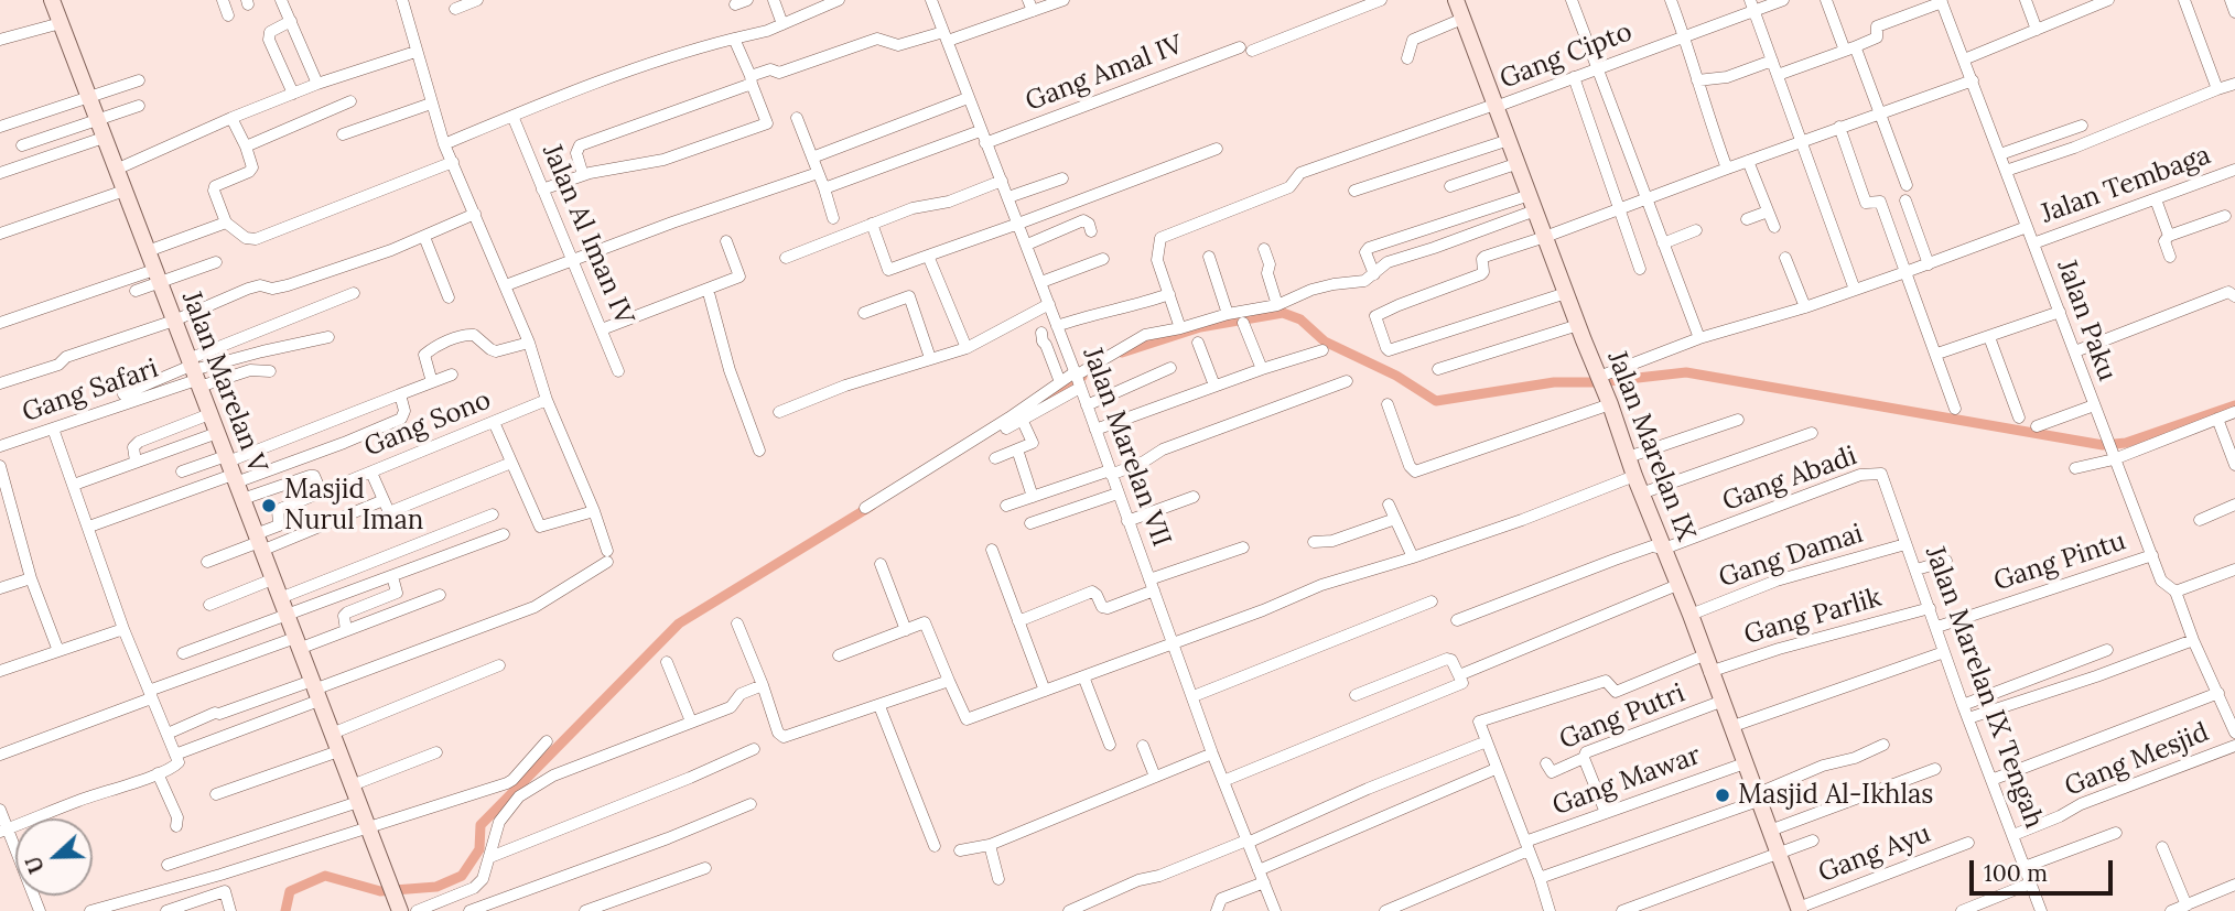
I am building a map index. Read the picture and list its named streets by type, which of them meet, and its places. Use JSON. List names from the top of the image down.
{
  "streets": {
    "main road": ["Jalan Marelan V", "Jalan Marelan IX"],
    "street": [
      "Gang Cipto",
      "Gang Amal IV",
      "Jalan Tembaga",
      "Jalan Al Iman IV",
      "Jalan Paku",
      "Gang Safari",
      "Gang Sono",
      "Jalan Marelan VII",
      "Gang Abadi",
      "Gang Damai",
      "Gang Pintu",
      "Gang Parlik",
      "Jalan Marelan IX Tengah",
      "Gang Putri",
      "Gang Mesjid",
      "Gang Mawar",
      "Gang Ayu"
    ]
  },
  "crossings": [
    ["Gang Cipto", "Jalan Marelan IX"],
    ["Gang Amal IV", "Jalan Marelan VII"],
    ["Jalan Tembaga", "Jalan Paku"],
    ["Jalan Paku", "Gang Pintu"],
    ["Jalan Marelan V", "Gang Safari"],
    ["Jalan Marelan V", "Gang Sono"],
    ["Jalan Marelan IX", "Gang Abadi"],
    ["Jalan Marelan IX", "Gang Damai"],
    ["Jalan Marelan IX", "Gang Parlik"],
    ["Jalan Marelan IX", "Gang Putri"],
    ["Jalan Marelan IX", "Gang Mawar"],
    ["Jalan Marelan IX", "Gang Ayu"],
    ["Gang Abadi", "Jalan Marelan IX Tengah"],
    ["Gang Damai", "Jalan Marelan IX Tengah"],
    ["Gang Pintu", "Jalan Marelan IX Tengah"],
    ["Gang Parlik", "Jalan Marelan IX Tengah"],
    ["Jalan Marelan IX Tengah", "Gang Mesjid"]
  ],
  "places": ["Masjid Nurul Iman", "Masjid Al-Ikhlas"],
  "scale_bar": "100 m",
  "north": "left"
}
